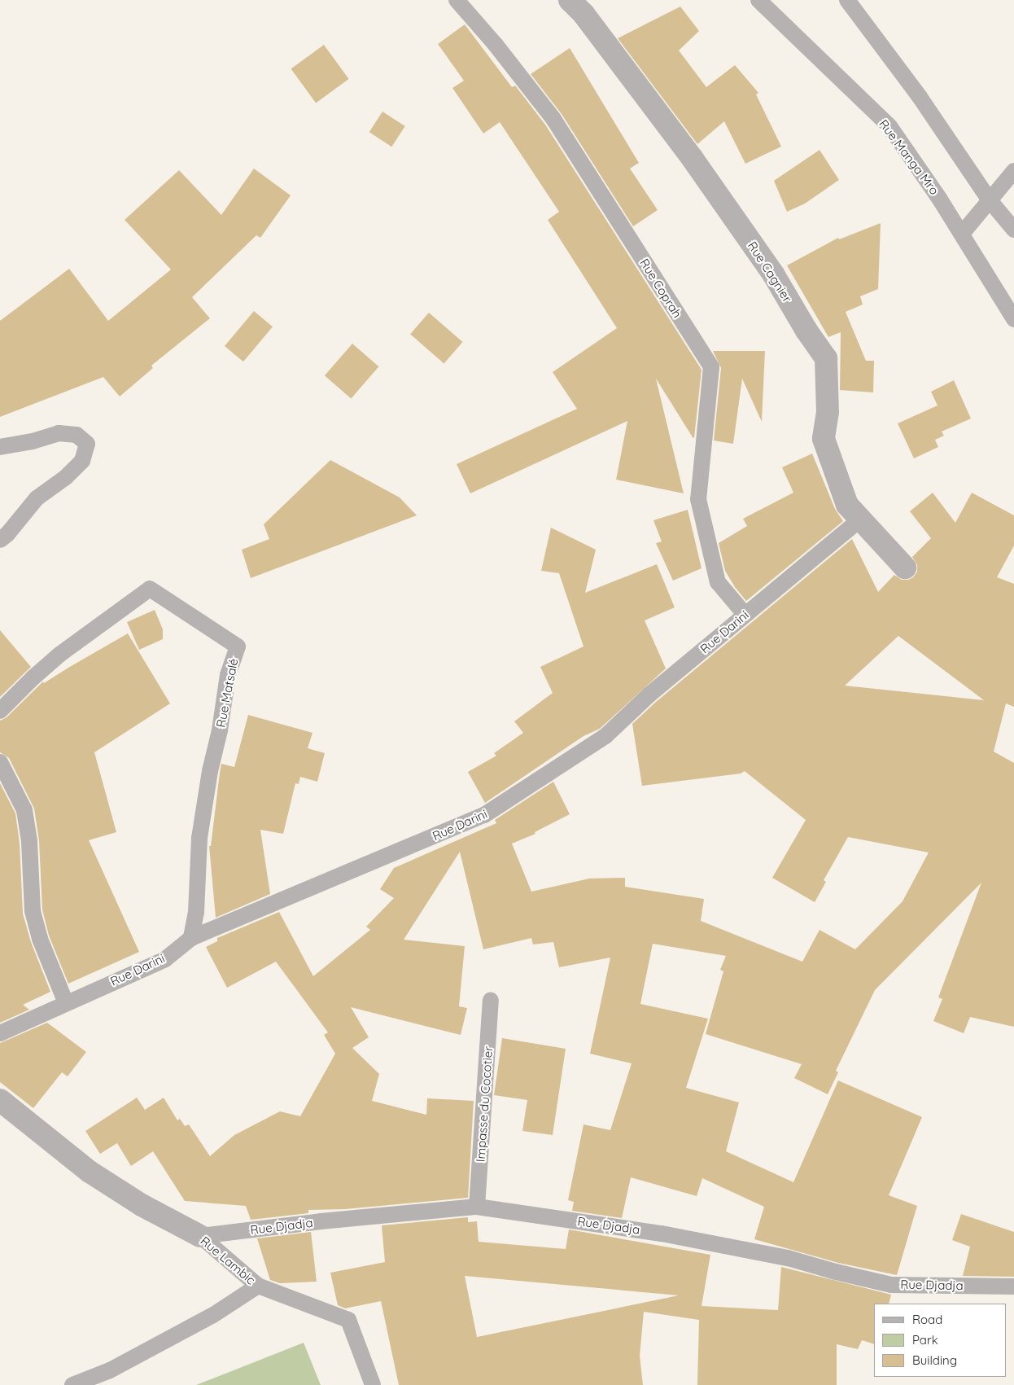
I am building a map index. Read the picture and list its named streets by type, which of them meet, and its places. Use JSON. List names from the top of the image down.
{
  "streets": {
    "street": ["Rue Cagnier", "Rue Lambic"],
    "lane": [
      "Rue Manga Mro",
      "Rue Coprah",
      "Rue Darini",
      "Rue Matsalé",
      "Impasse du Cocotier",
      "Rue Djadja"
    ]
  },
  "crossings": [
    ["Rue Cagnier", "Rue Darini"],
    ["Rue Coprah", "Rue Darini"],
    ["Rue Darini", "Rue Matsalé"],
    ["Impasse du Cocotier", "Rue Djadja"],
    ["Rue Djadja", "Rue Lambic"]
  ],
  "legend": ["Road", "Park", "Building"]
}
